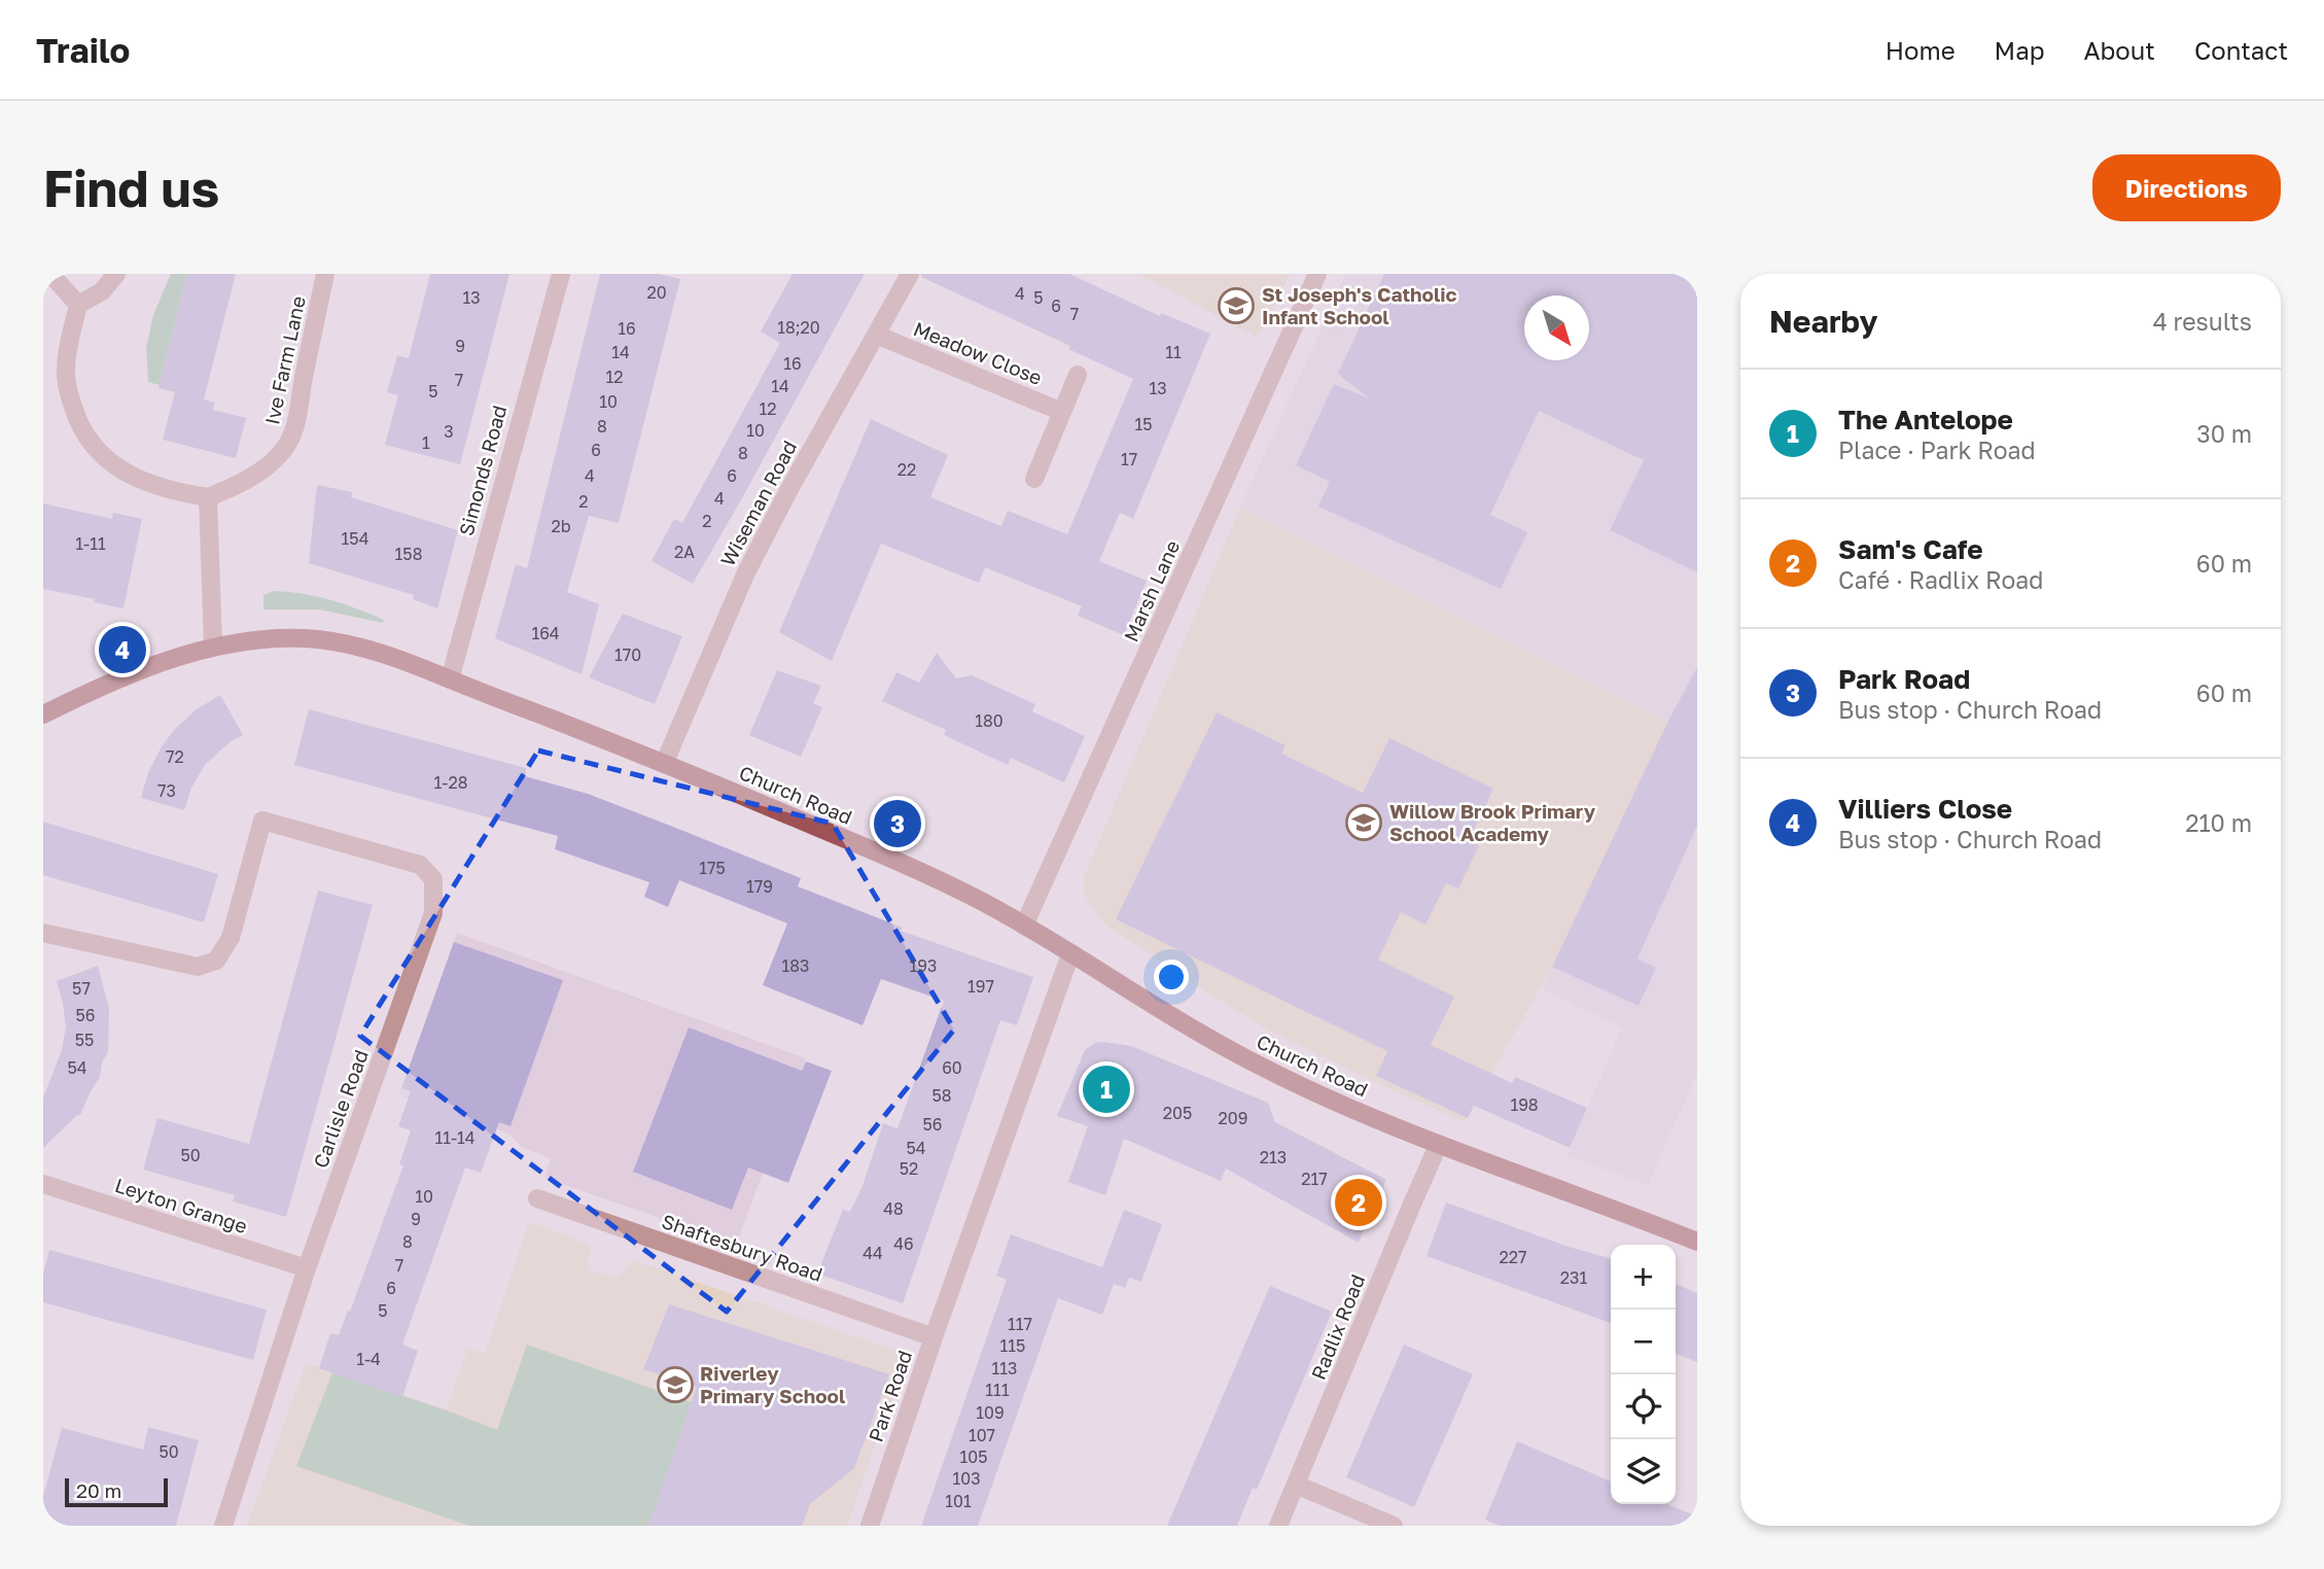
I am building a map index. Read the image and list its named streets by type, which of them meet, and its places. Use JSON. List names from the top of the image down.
{
  "streets": {
    "main road": ["Church Road"],
    "street": [
      "Meadow Close",
      "Ive Farm Lane",
      "Simonds Road",
      "Wiseman Road",
      "Marsh Lane",
      "Carlisle Road",
      "Leyton Grange",
      "Shaftesbury Road",
      "Radlix Road",
      "Park Road"
    ]
  },
  "crossings": [
    ["Meadow Close", "Wiseman Road"],
    ["Simonds Road", "Church Road"],
    ["Wiseman Road", "Church Road"],
    ["Marsh Lane", "Church Road"],
    ["Church Road", "Radlix Road"],
    ["Church Road", "Park Road"],
    ["Carlisle Road", "Leyton Grange"],
    ["Shaftesbury Road", "Park Road"]
  ],
  "places": {
    "school or university": ["St Joseph's Catholic Infant School", "Willow Brook Primary School Academy", "Riverley Primary School"]
  },
  "house_numbers": [
    "20",
    "4",
    "13",
    "5",
    "6",
    "7",
    "18;20",
    "16",
    "9",
    "14",
    "11",
    "16",
    "12",
    "7",
    "14",
    "13",
    "5",
    "10",
    "12",
    "15",
    "8",
    "10",
    "3",
    "1",
    "6",
    "8",
    "17",
    "22",
    "4",
    "6",
    "4",
    "2",
    "2",
    "2b",
    "154",
    "1-11",
    "2A",
    "158",
    "164",
    "170",
    "180",
    "72",
    "1-28",
    "73",
    "175",
    "179",
    "183",
    "193",
    "197",
    "57",
    "56",
    "55",
    "54",
    "60",
    "58",
    "198",
    "205",
    "209",
    "56",
    "11-14",
    "54",
    "50",
    "213",
    "52",
    "217",
    "10",
    "48",
    "9",
    "8",
    "46",
    "44",
    "227",
    "7",
    "231",
    "6",
    "5",
    "117",
    "115",
    "1-4",
    "113",
    "111",
    "109",
    "107",
    "50",
    "105",
    "103",
    "101"
  ],
  "scale_bar": "20 m",
  "north": "bottom right",
  "page": {
    "header": "Trailo",
    "nav": [
      "Home",
      "Map",
      "About",
      "Contact"
    ],
    "buttons": "Directions",
    "title": "Find us",
    "heading": ["Nearby", "4 results"],
    "list": [
      {
        "mark": "1",
        "name": "The Antelope",
        "note": "Place · Park Road",
        "value": "30 m"
      },
      {
        "mark": "2",
        "name": "Sam's Cafe",
        "note": "Café · Radlix Road",
        "value": "60 m"
      },
      {
        "mark": "3",
        "name": "Park Road",
        "note": "Bus stop · Church Road",
        "value": "60 m"
      },
      {
        "mark": "4",
        "name": "Villiers Close",
        "note": "Bus stop · Church Road",
        "value": "210 m"
      }
    ],
    "pins": [
      "4",
      "3",
      "1",
      "2"
    ],
    "map_buttons": ["+", "−"],
    "scale": "20 m"
  }
}
